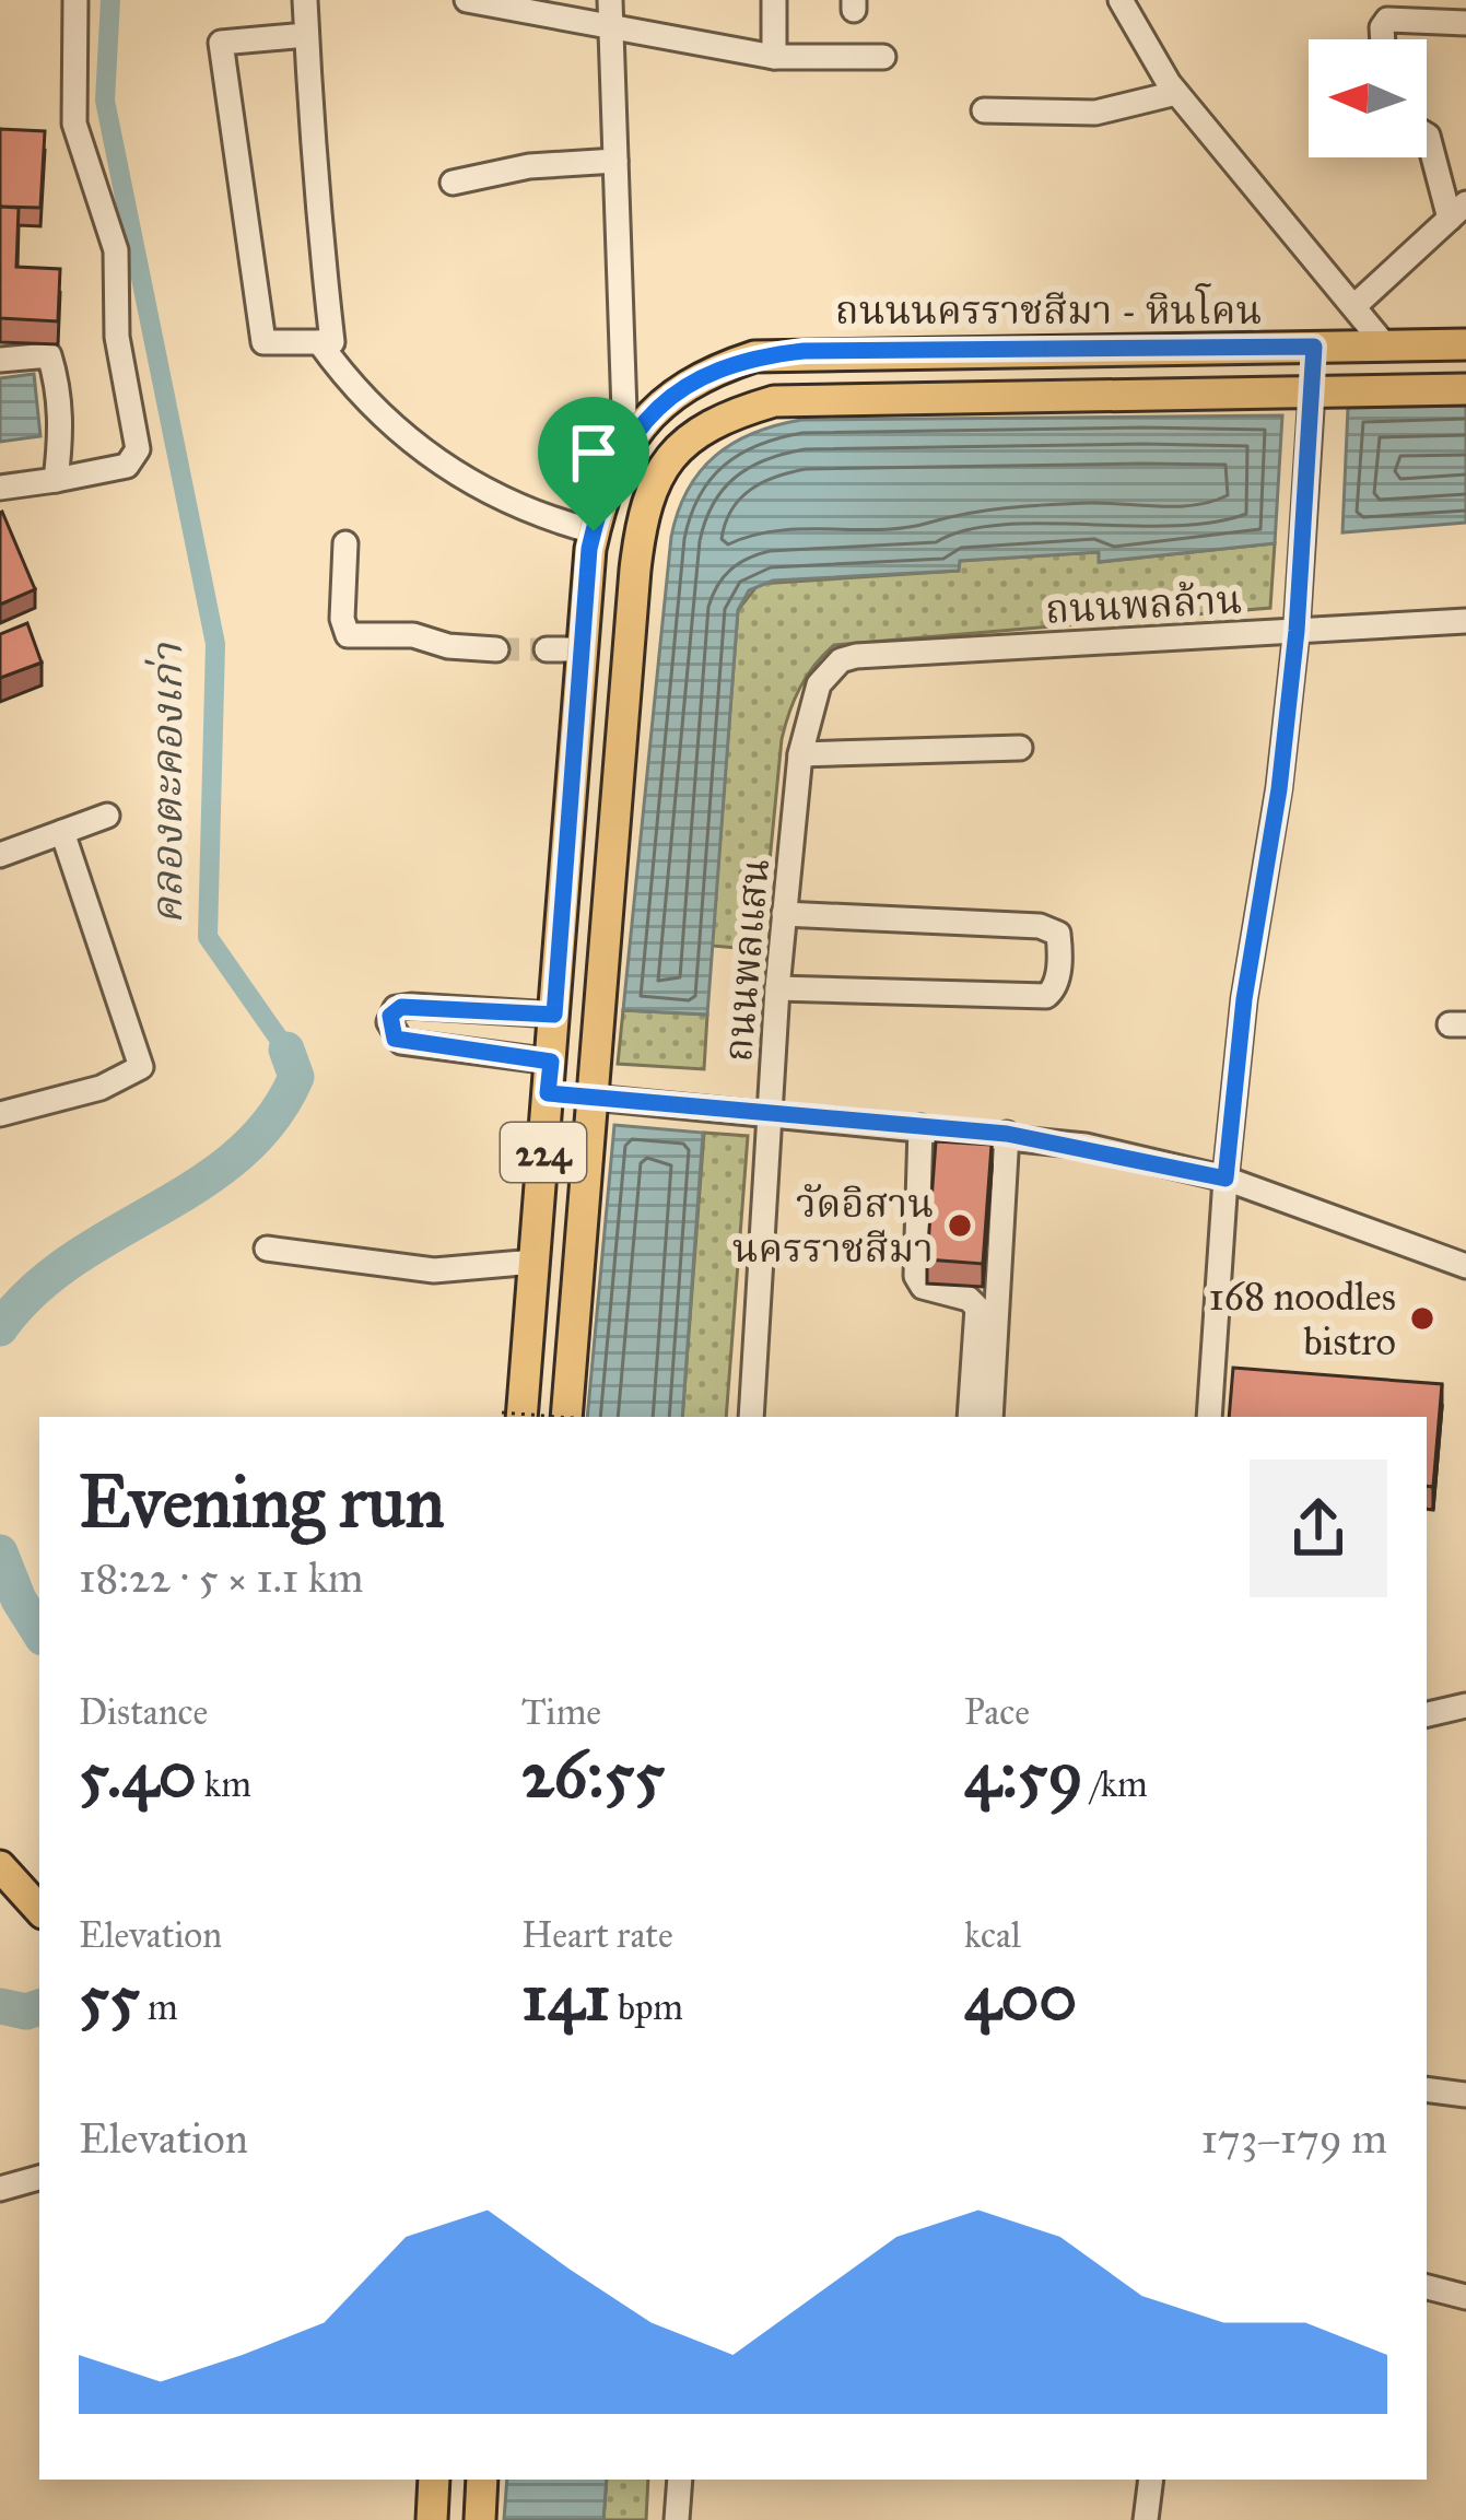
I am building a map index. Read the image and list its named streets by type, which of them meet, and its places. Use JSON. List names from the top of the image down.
{
  "streets": {
    "main road": ["ถนนนครราชสีมา - หินโคน", "224"],
    "street": ["ถนนพลล้าน", "ถนนพลแสน"]
  },
  "crossings": [
    ["ถนนพลล้าน", "ถนนพลแสน"]
  ],
  "water": ["คลองตะคองเก่า"],
  "places": ["วัดอิสาน นครราชสีมา", "168 noodles bistro"],
  "north": "left",
  "page": {
    "heading": ["Evening run", "18:22 · 5 × 1.1 km"],
    "stats": [
      ["Distance", "5.40 km"],
      ["Time", "26:55"],
      ["Pace", "4:59 /km"],
      ["Elevation", "55 m"],
      ["Heart rate", "141 bpm"],
      ["kcal", "400"]
    ],
    "chart": ["Elevation", "173–179 m"]
  }
}
